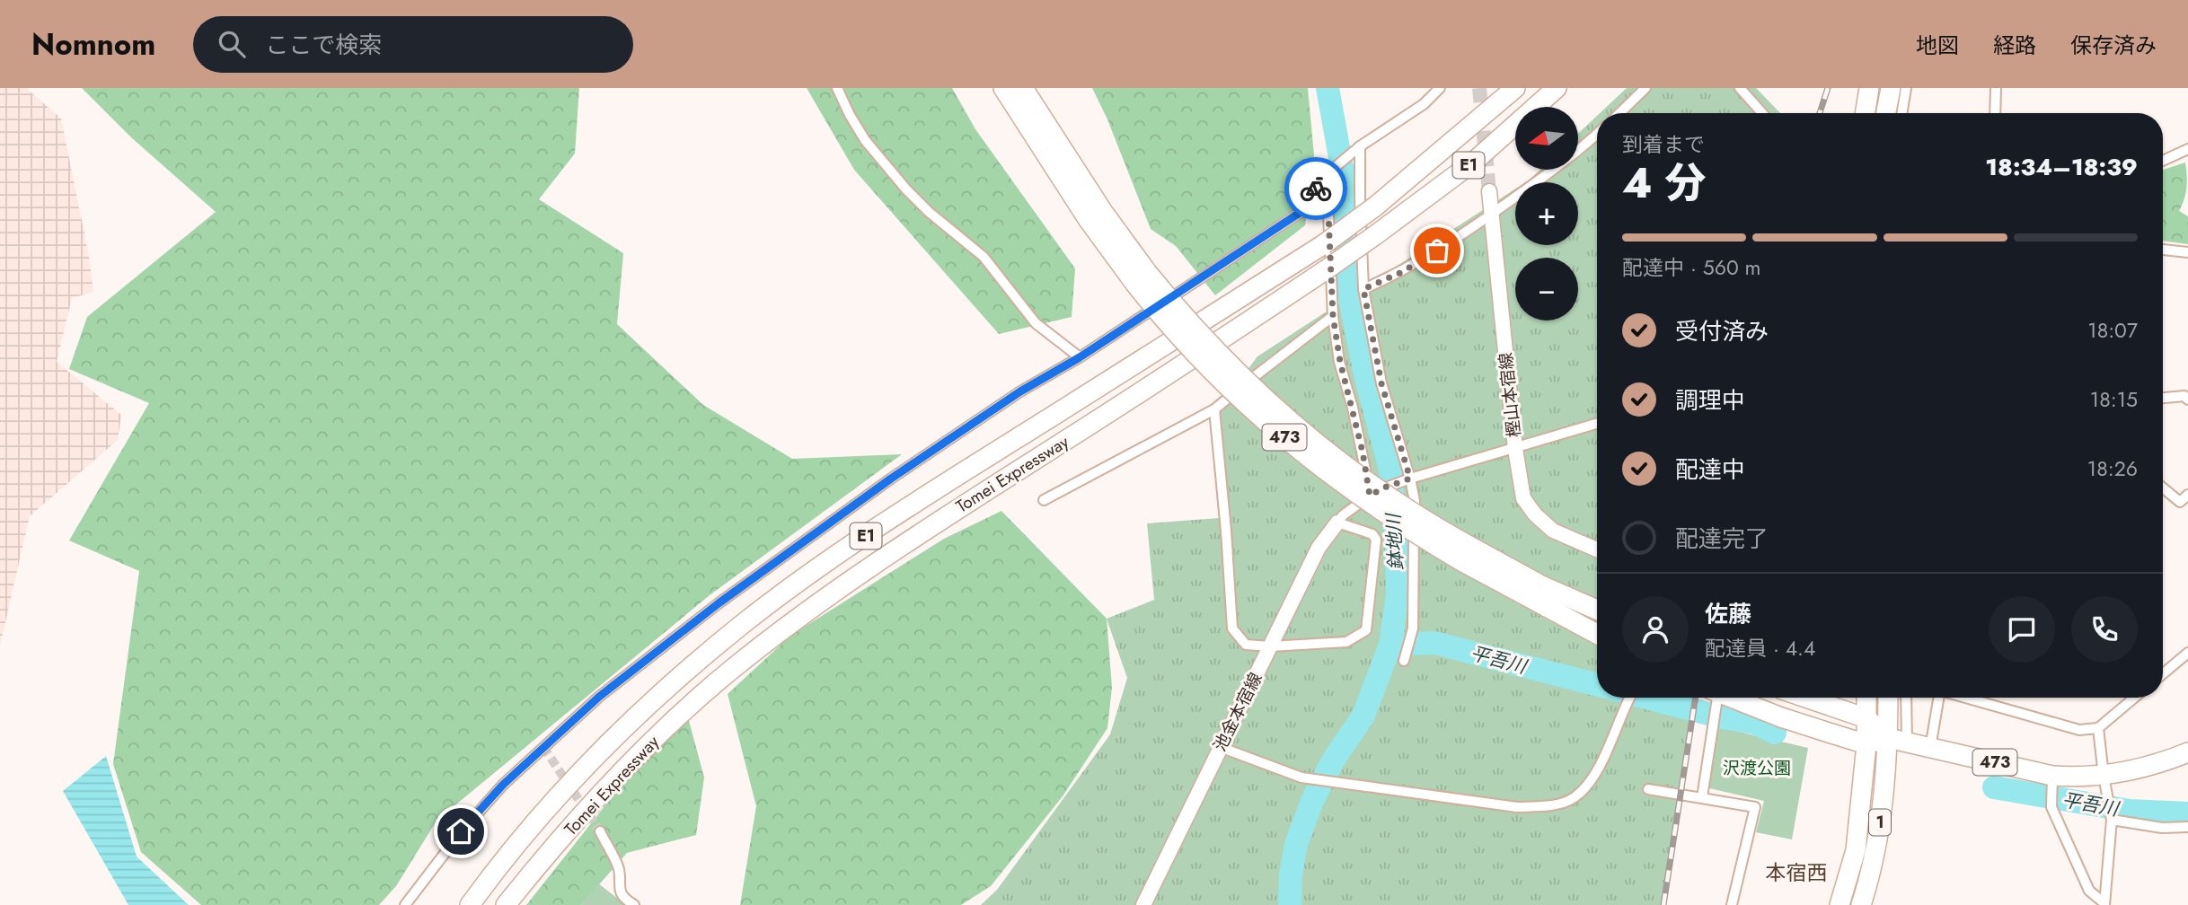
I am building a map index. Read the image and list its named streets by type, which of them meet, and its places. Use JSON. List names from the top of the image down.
{
  "streets": {
    "highway": [
      "E1",
      "473",
      "Tomei Expressway",
      "1"
    ],
    "street": ["樫山本宿線", "池金本宿線"]
  },
  "crossings": [
    ["473", "1"]
  ],
  "districts": ["本宿西"],
  "water": ["鉢地川", "平吾川"],
  "parks": ["沢渡公園"],
  "north": "left",
  "page": {
    "header": "Nomnom",
    "search": "ここで検索",
    "nav": ["地図", "経路", "保存済み"],
    "map_buttons": ["+", "−"],
    "heading": ["4 分", "到着まで", "18:34–18:39"],
    "panel": ["佐藤", "配達員 · 4.4"],
    "bar": "配達中 · 560 m",
    "list": [
      ["受付済み", "18:07"],
      ["調理中", "18:15"],
      ["配達中", "18:26"],
      "配達完了"
    ]
  }
}
